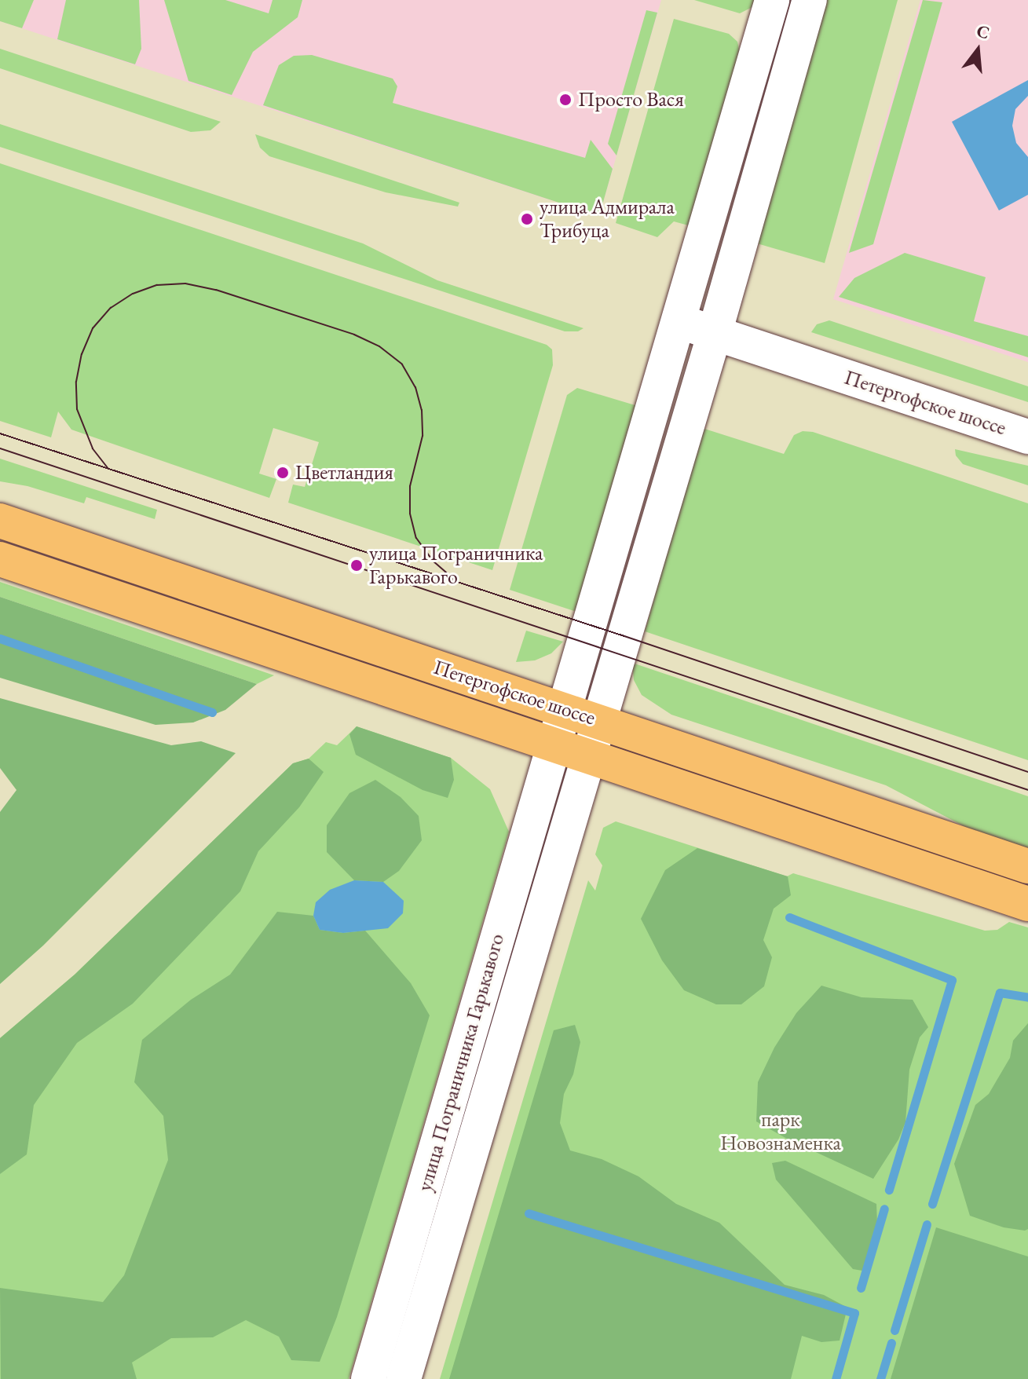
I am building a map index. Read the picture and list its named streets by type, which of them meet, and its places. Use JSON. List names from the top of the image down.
{
  "streets": {
    "main road": ["Петергофское шоссе"],
    "street": ["улица Пограничника Гарькавого"]
  },
  "crossings": [
    ["Петергофское шоссе", "улица Пограничника Гарькавого"]
  ],
  "parks": ["парк Новознаменка"],
  "places": [
    "Просто Вася",
    "улица Адмирала Трибуца",
    "Цветландия",
    "улица Пограничника Гарькавого"
  ],
  "north": "top"
}
